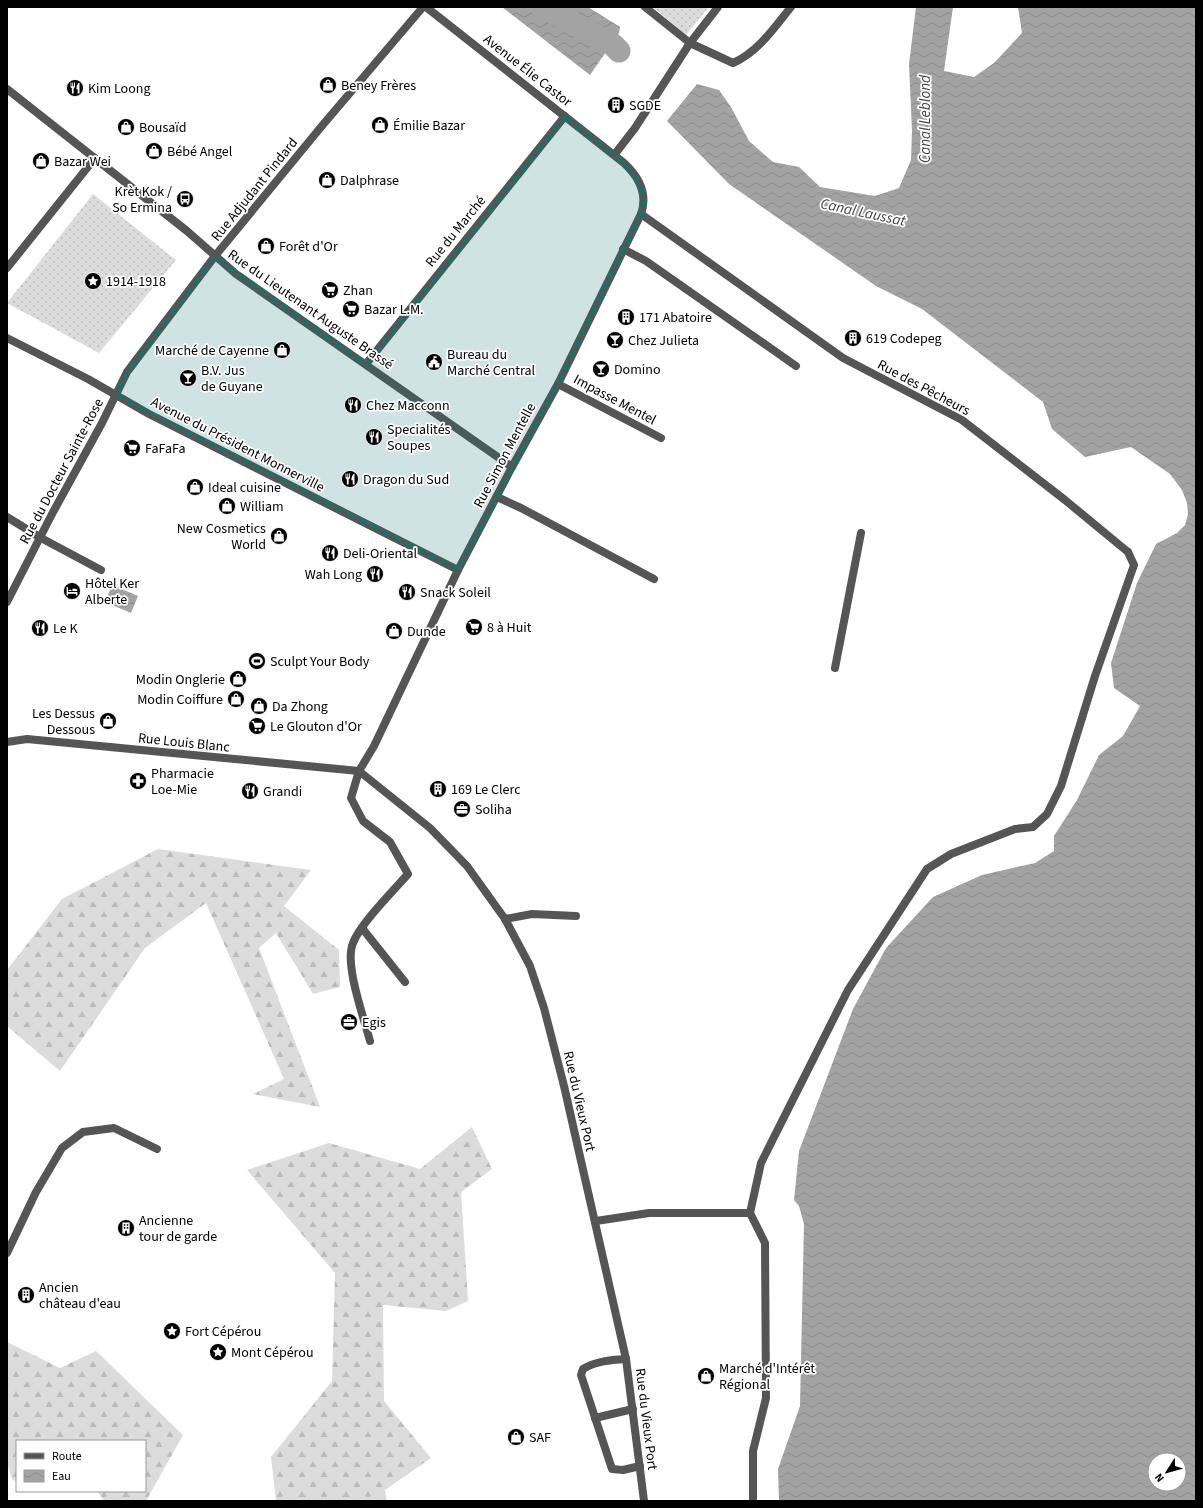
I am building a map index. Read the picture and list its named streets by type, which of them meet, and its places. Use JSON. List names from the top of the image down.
{
  "streets": {
    "street": [
      "Avenue Élie Castor",
      "Rue Adjudant Pindard",
      "Rue du Marché",
      "Rue du Lieutenant Auguste Brassé",
      "Rue des Pêcheurs",
      "Impasse Mentel",
      "Avenue du Président Monnerville",
      "Rue Simon Mentelle",
      "Rue du Docteur Sainte-Rose",
      "Rue Louis Blanc",
      "Rue du Vieux Port"
    ]
  },
  "crossings": [
    ["Avenue Élie Castor", "Rue du Marché"],
    ["Avenue Élie Castor", "Rue Simon Mentelle"],
    ["Rue Adjudant Pindard", "Rue du Lieutenant Auguste Brassé"],
    ["Rue Adjudant Pindard", "Avenue du Président Monnerville"],
    ["Rue Adjudant Pindard", "Rue du Docteur Sainte-Rose"],
    ["Rue du Marché", "Rue du Lieutenant Auguste Brassé"],
    ["Rue du Lieutenant Auguste Brassé", "Rue Simon Mentelle"],
    ["Rue des Pêcheurs", "Rue Simon Mentelle"],
    ["Impasse Mentel", "Rue Simon Mentelle"],
    ["Avenue du Président Monnerville", "Rue Simon Mentelle"],
    ["Avenue du Président Monnerville", "Rue du Docteur Sainte-Rose"],
    ["Rue Simon Mentelle", "Rue Louis Blanc"],
    ["Rue Simon Mentelle", "Rue du Vieux Port"],
    ["Rue Louis Blanc", "Rue du Vieux Port"]
  ],
  "water": ["Canal Leblond", "Canal Laussat"],
  "places": {
    "shop": [
      "Beney Frères",
      "Émilie Bazar",
      "Bousaïd",
      "Bébé Angel",
      "Bazar Wei",
      "Dalphrase",
      "Forêt d'Or",
      "Marché de Cayenne",
      "Ideal cuisine",
      "William",
      "New Cosmetics World",
      "Dunde",
      "Modin Onglerie",
      "Modin Coiffure",
      "Da Zhong",
      "Les Dessus Dessous",
      "Marché d'Intérêt Régional",
      "SAF"
    ],
    "restaurant": [
      "Kim Loong",
      "Chez Macconn",
      "Specialités Soupes",
      "Dragon du Sud",
      "Deli-Oriental",
      "Wah Long",
      "Snack Soleil",
      "Le K",
      "Grandi"
    ],
    "building": [
      "SGDE",
      "171 Abatoire",
      "619 Codepeg",
      "169 Le Clerc",
      "Ancienne tour de garde",
      "Ancien château d'eau"
    ],
    "bus stop": ["Krèt Kok / So Ermina"],
    "place": ["1914-1918", "Fort Cépérou", "Mont Cépérou"],
    "supermarket": [
      "Zhan",
      "Bazar L.M.",
      "FaFaFa",
      "8 à Huit",
      "Le Glouton d'Or"
    ],
    "bar": ["Chez Julieta", "Domino", "B.V. Jus de Guyane"],
    "public building": ["Bureau du Marché Central"],
    "hotel": ["Hôtel Ker Alberte"],
    "sports": ["Sculpt Your Body"],
    "pharmacy": ["Pharmacie Loe-Mie"],
    "office": ["Soliha", "Egis"]
  },
  "legend": ["Route", "Eau"],
  "north": "bottom left"
}
